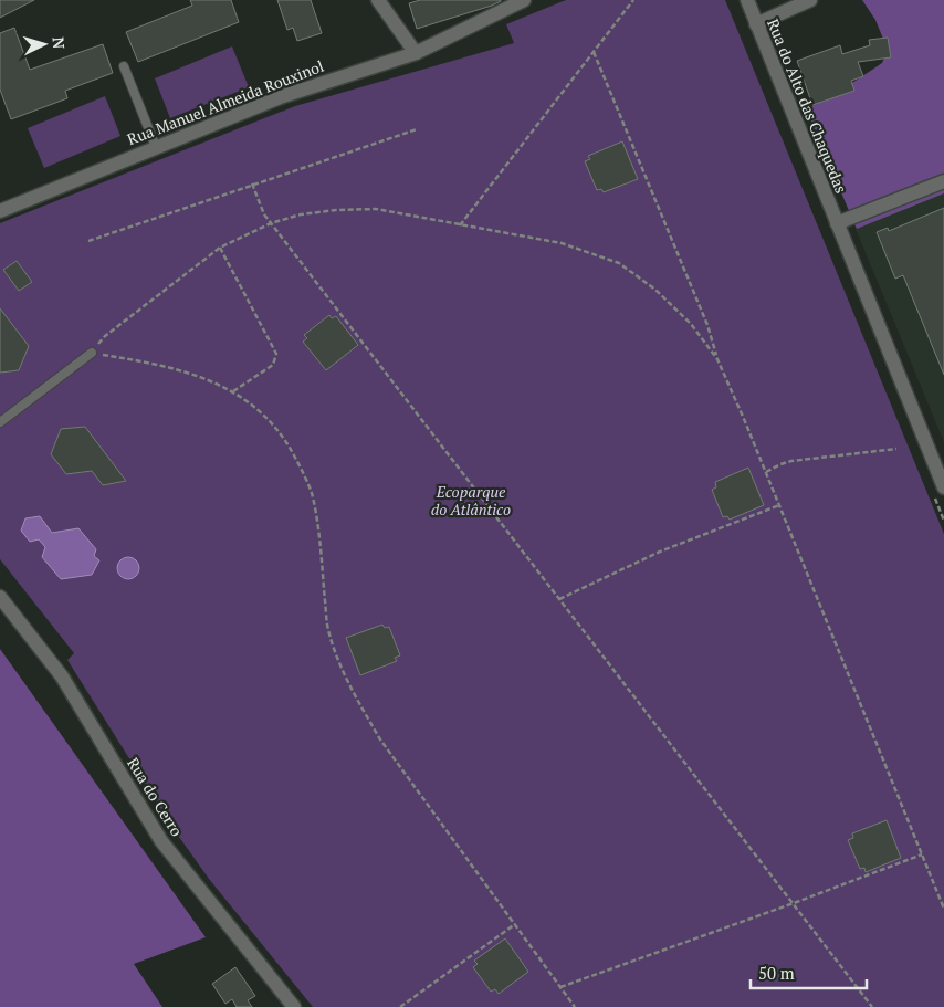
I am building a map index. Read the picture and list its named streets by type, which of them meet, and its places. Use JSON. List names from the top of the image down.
{
  "streets": {
    "street": ["Rua Manuel Almeida Rouxinol", "Rua do Alto das Chaquedas", "Rua do Cerro"]
  },
  "parks": ["Ecoparque do Atlântico"],
  "scale_bar": "50 m",
  "north": "right"
}
